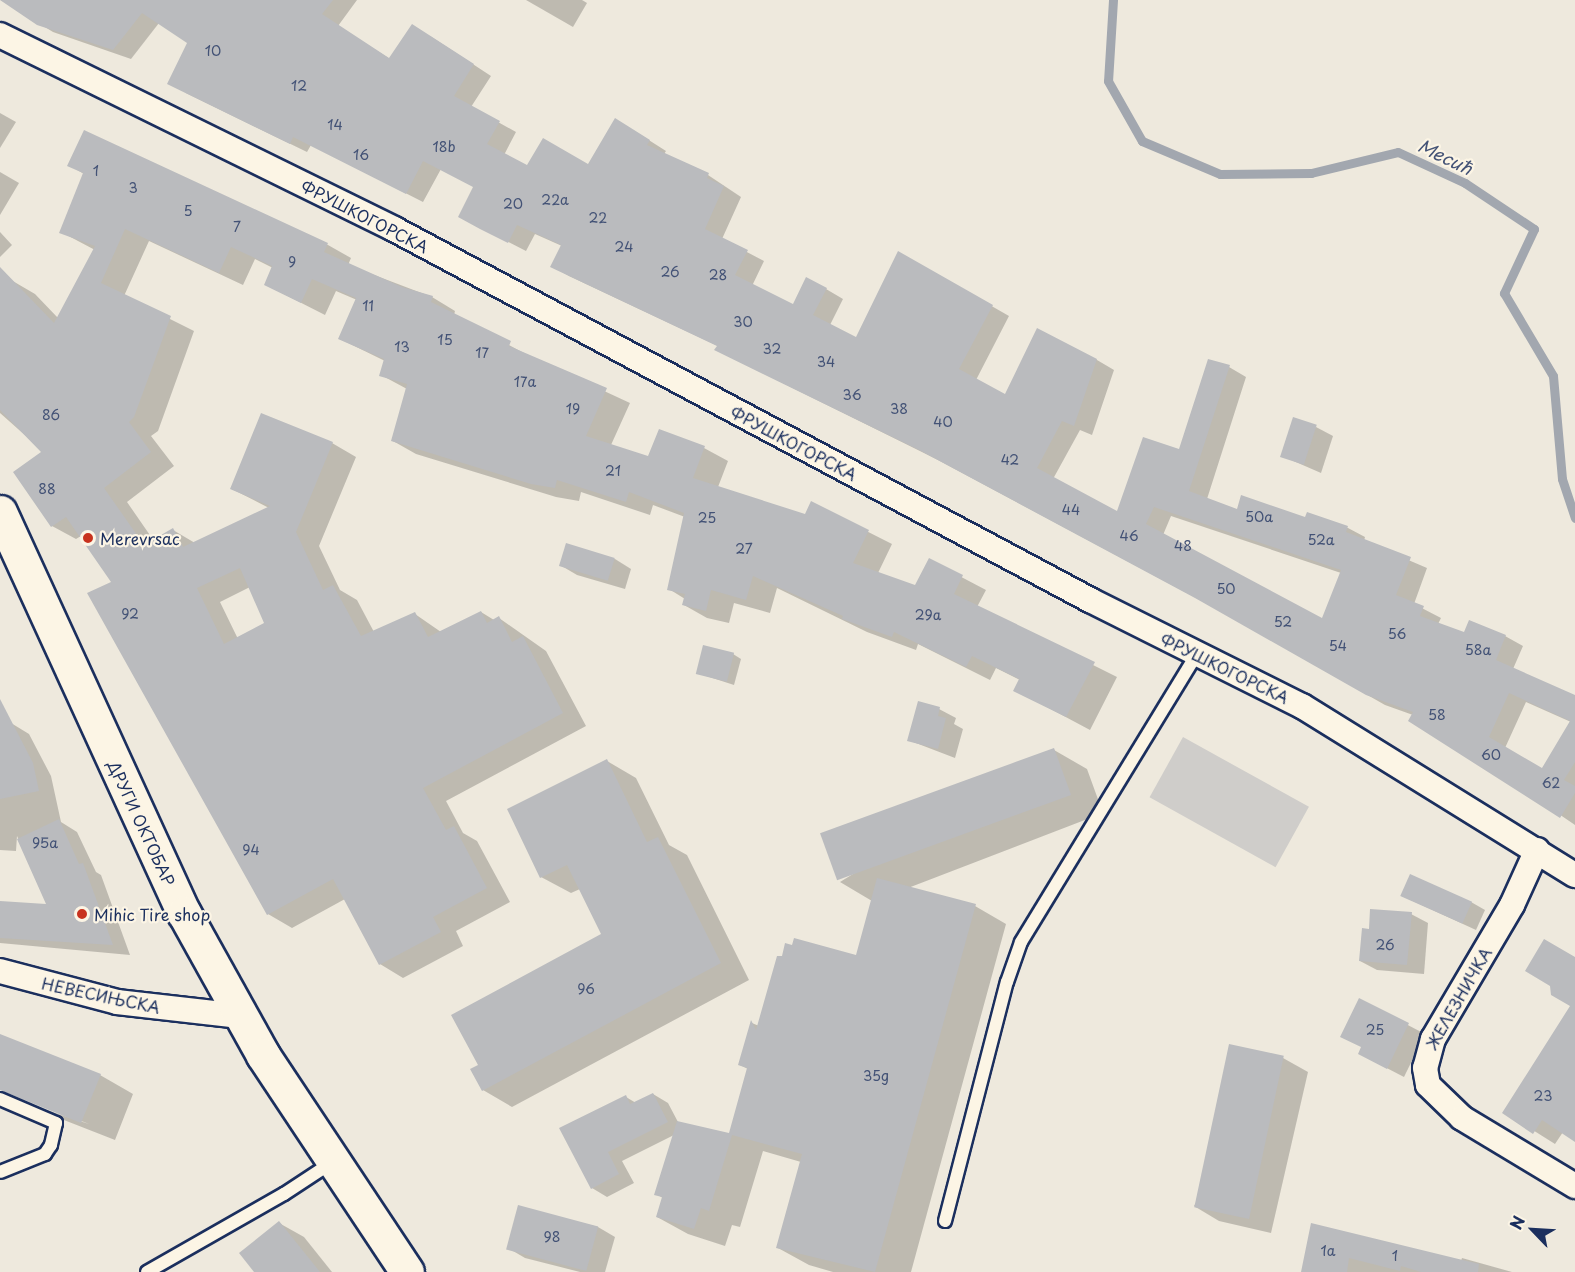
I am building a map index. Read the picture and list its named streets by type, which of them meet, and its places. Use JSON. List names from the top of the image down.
{
  "streets": {
    "main road": ["ДРУГИ ОКТОБАР"],
    "street": ["ФРУШКОГОРСКА", "НЕВЕСИЊСКА", "ЖЕЛЕЗНИЧКА"]
  },
  "crossings": [
    ["ФРУШКОГОРСКА", "ЖЕЛЕЗНИЧКА"],
    ["ДРУГИ ОКТОБАР", "НЕВЕСИЊСКА"]
  ],
  "water": ["Месић"],
  "places": ["Merevrsac", "Mihic Tire shop"],
  "house_numbers": [
    "10",
    "12",
    "14",
    "18b",
    "16",
    "1",
    "3",
    "22a",
    "20",
    "5",
    "22",
    "7",
    "24",
    "9",
    "26",
    "28",
    "11",
    "30",
    "15",
    "13",
    "32",
    "17",
    "34",
    "17a",
    "36",
    "19",
    "38",
    "86",
    "40",
    "42",
    "21",
    "88",
    "44",
    "50a",
    "25",
    "46",
    "52a",
    "48",
    "27",
    "50",
    "92",
    "29a",
    "52",
    "56",
    "54",
    "58a",
    "58",
    "60",
    "62",
    "95a",
    "94",
    "26",
    "96",
    "25",
    "35g",
    "23",
    "98",
    "1a",
    "1"
  ],
  "north": "top left"
}
